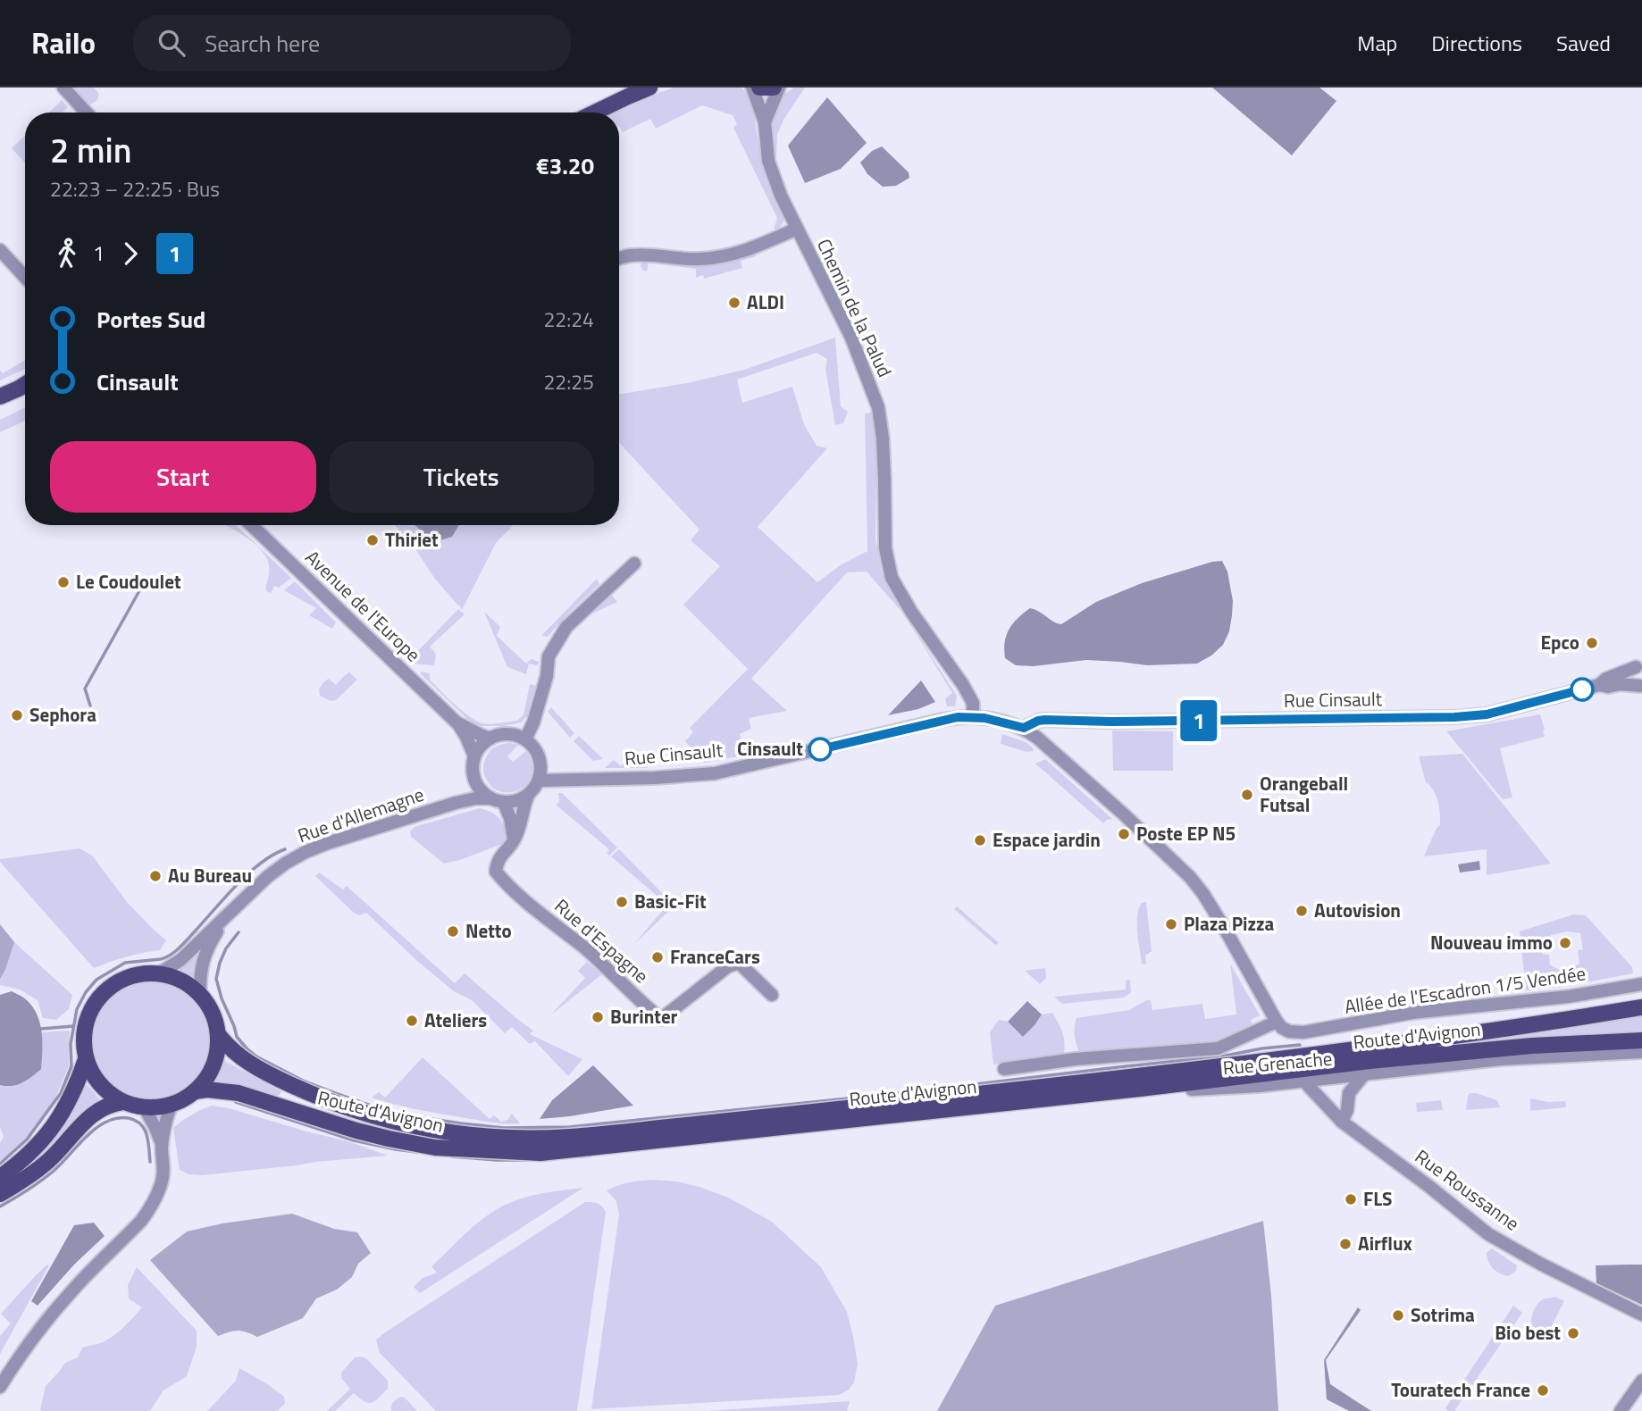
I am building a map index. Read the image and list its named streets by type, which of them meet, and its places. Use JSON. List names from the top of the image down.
{
  "streets": {
    "main road": ["Route d'Avignon"],
    "street": [
      "Chemin de la Palud",
      "Avenue de l'Europe",
      "Rue Cinsault",
      "Rue d'Allemagne",
      "Rue d'Espagne",
      "Allée de l'Escadron 1/5 Vendée",
      "Rue Grenache",
      "Rue Roussanne"
    ]
  },
  "crossings": [
    ["Chemin de la Palud", "Rue Cinsault"],
    ["Avenue de l'Europe", "Rue Cinsault"],
    ["Avenue de l'Europe", "Rue d'Allemagne"],
    ["Avenue de l'Europe", "Rue d'Espagne"],
    ["Rue Cinsault", "Rue d'Allemagne"],
    ["Rue Cinsault", "Rue d'Espagne"],
    ["Rue d'Allemagne", "Rue d'Espagne"],
    ["Rue d'Allemagne", "Route d'Avignon"],
    ["Route d'Avignon", "Rue Grenache"],
    ["Rue Grenache", "Rue Roussanne"]
  ],
  "places": [
    "ALDI",
    "Thiriet",
    "Le Coudoulet",
    "Epco",
    "Sephora",
    "Cinsault",
    "Orangeball Futsal",
    "Poste EP N5",
    "Espace jardin",
    "Au Bureau",
    "Basic-Fit",
    "Autovision",
    "Plaza Pizza",
    "Netto",
    "Nouveau immo",
    "FranceCars",
    "Burinter",
    "Ateliers",
    "FLS",
    "Airflux",
    "Sotrima",
    "Bio best",
    "Touratech France"
  ],
  "lines": ["bus line 1"],
  "page": {
    "header": "Railo",
    "search": "Search here",
    "nav": ["Map", "Directions", "Saved"],
    "on_map": "1",
    "heading": ["2 min", "22:23 – 22:25 · Bus", "€3.20"],
    "legs": ["1", "1"],
    "list": [
      {
        "name": "Portes Sud",
        "value": "22:24"
      },
      {
        "name": "Cinsault",
        "value": "22:25"
      }
    ],
    "buttons": ["Start", "Tickets"]
  }
}
